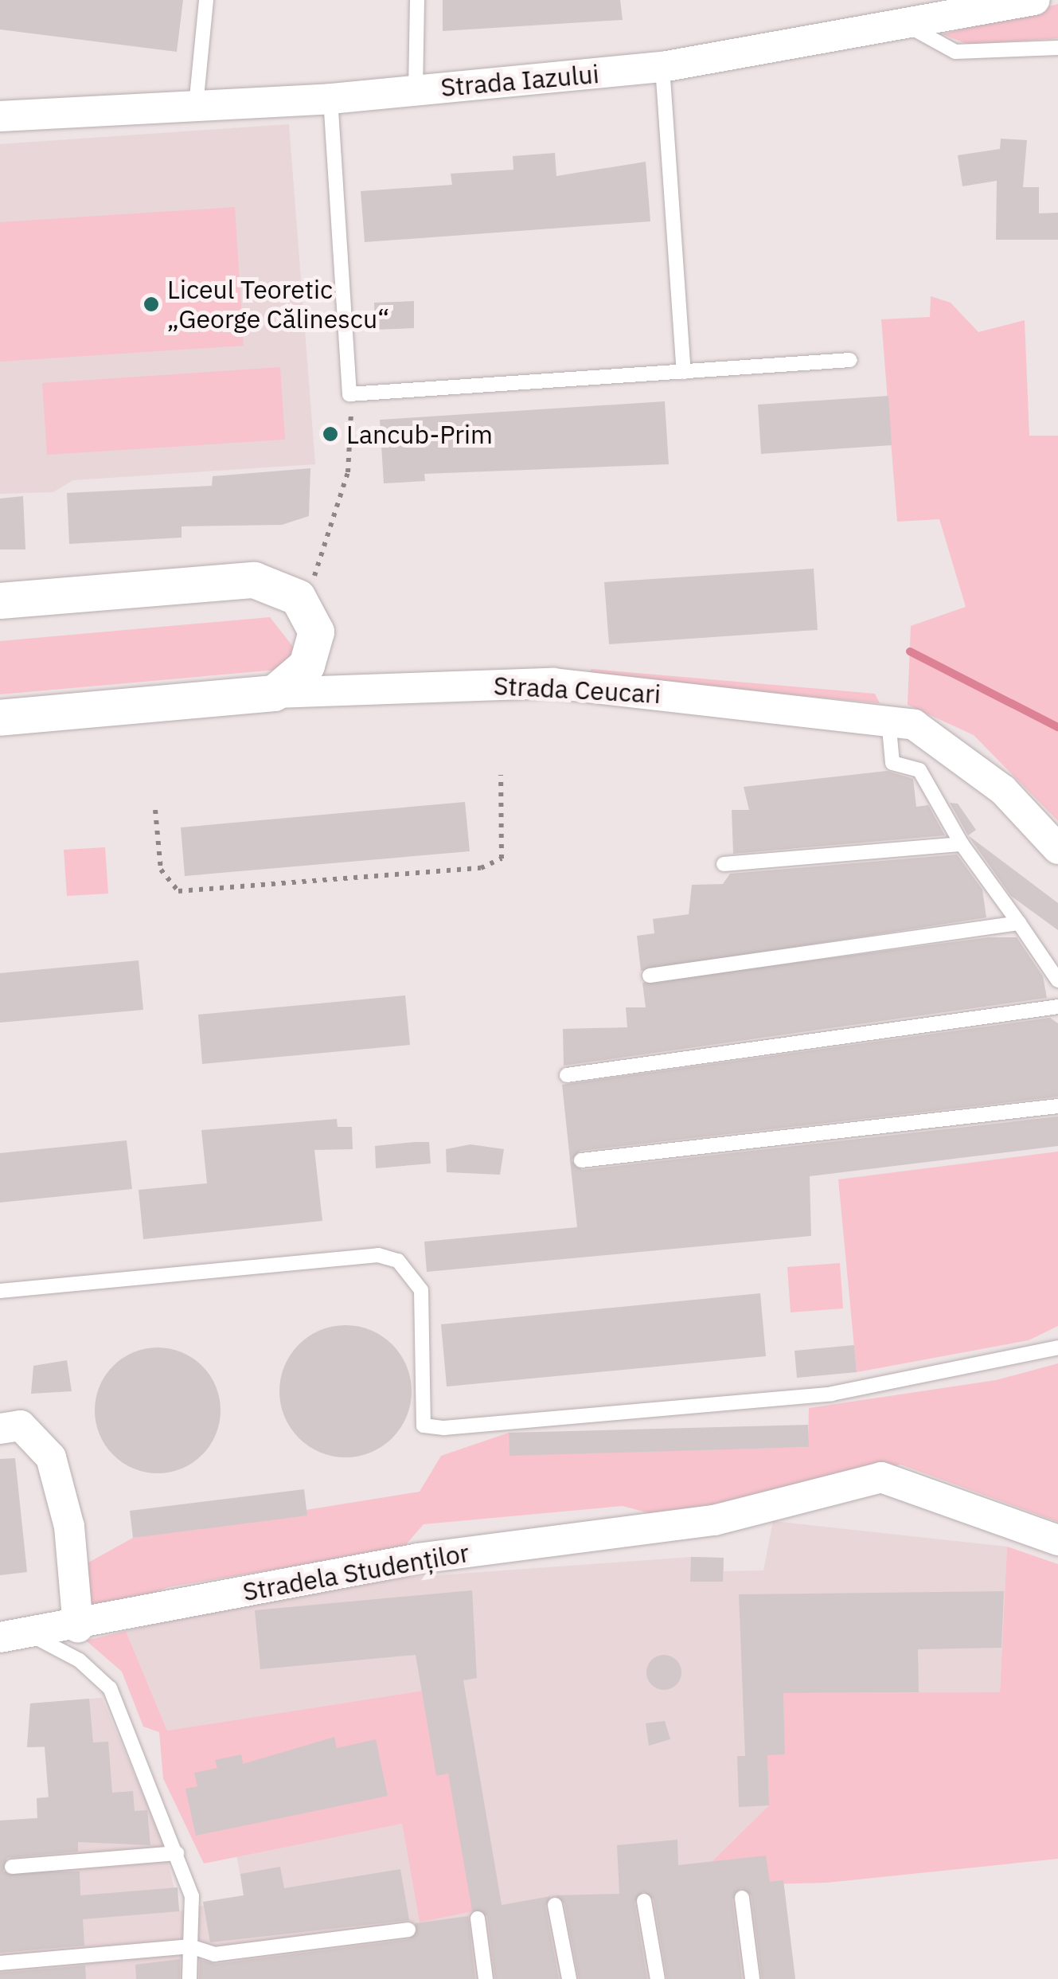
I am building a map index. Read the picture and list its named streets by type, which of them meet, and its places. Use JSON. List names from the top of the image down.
{
  "streets": {
    "street": ["Strada Iazului", "Strada Ceucari", "Stradela Studenților"]
  },
  "places": ["Liceul Teoretic „George Călinescu“", "Lancub-Prim"]
}
